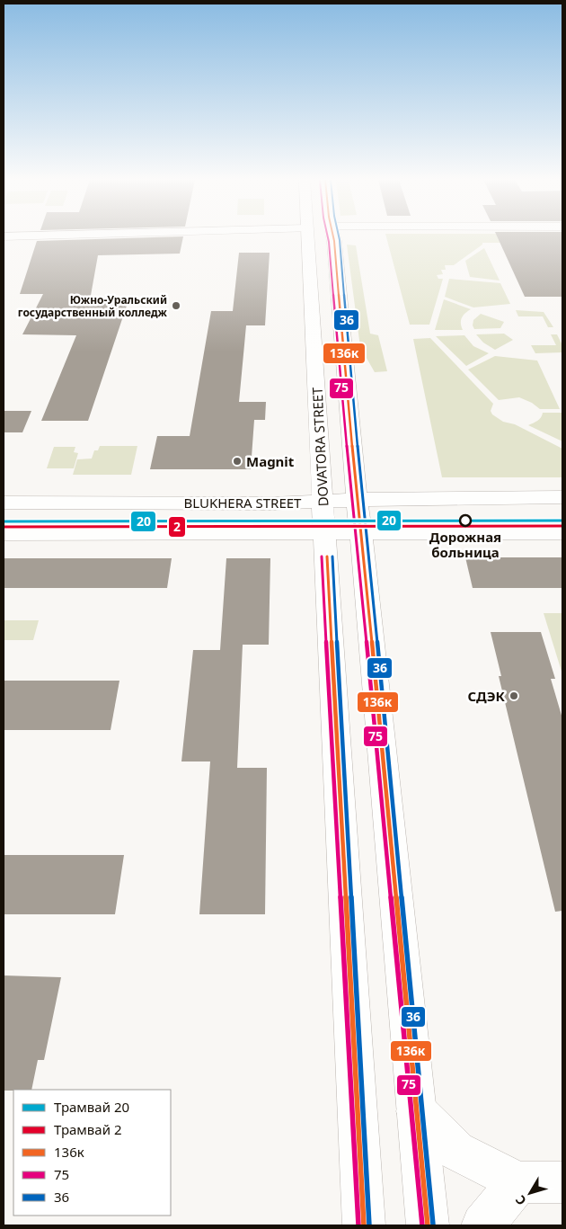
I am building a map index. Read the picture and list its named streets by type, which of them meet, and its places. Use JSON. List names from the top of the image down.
{
  "streets": {
    "main road": ["DOVATORA STREET", "BLUKHERA STREET"]
  },
  "crossings": [
    ["DOVATORA STREET", "BLUKHERA STREET"]
  ],
  "places": [
    "Южно-Уральский государственный колледж",
    "Magnit",
    "Дорожная больница",
    "СДЭК"
  ],
  "lines": [
    "transit line 136к",
    "transit line 75",
    "transit line 36",
    "tram line 20",
    "tram line 2"
  ],
  "legend": [
    "Трамвай 20",
    "Трамвай 2",
    "136к",
    "75",
    "36"
  ],
  "north": "bottom left"
}
